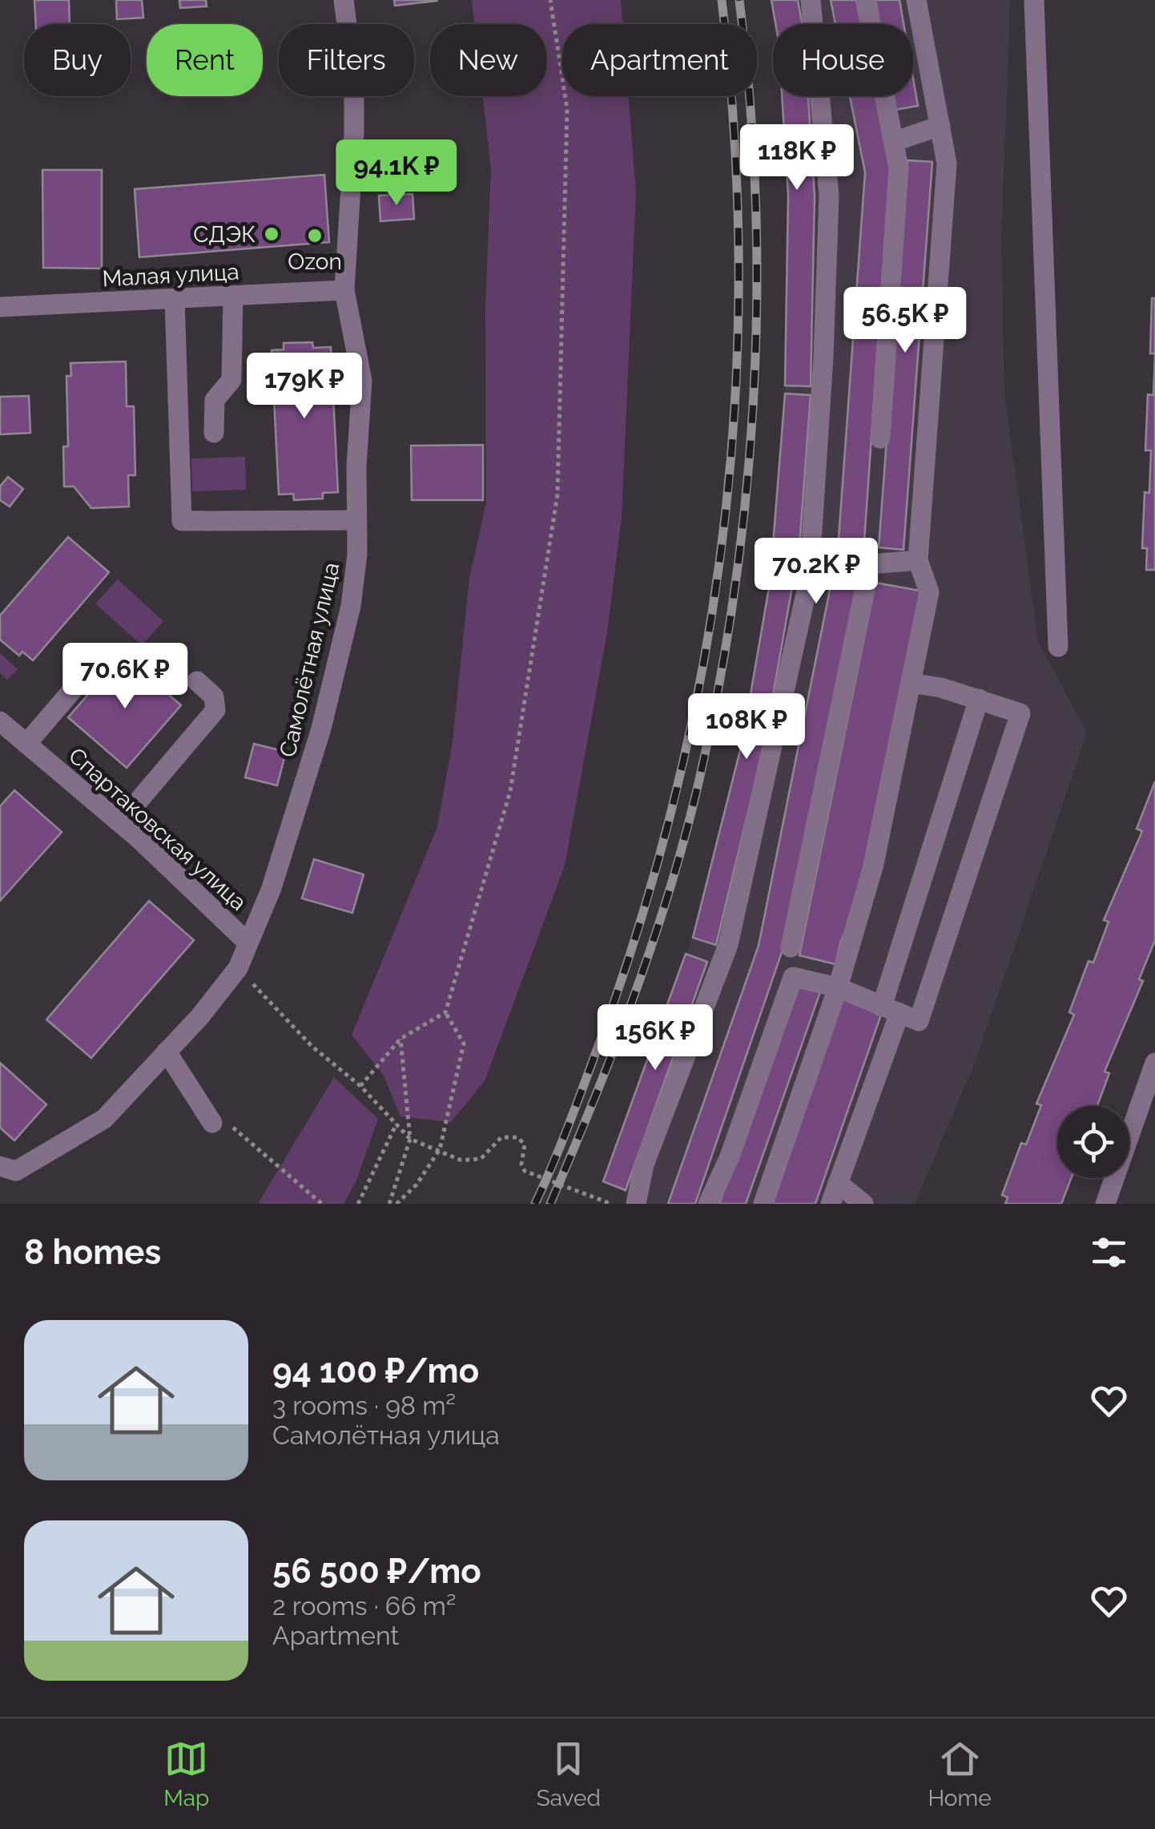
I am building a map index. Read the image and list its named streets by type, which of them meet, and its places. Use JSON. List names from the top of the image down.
{
  "streets": {
    "street": ["Малая улица", "Самолётная улица", "Спартаковская улица"]
  },
  "crossings": [
    ["Малая улица", "Самолётная улица"],
    ["Самолётная улица", "Спартаковская улица"]
  ],
  "places": ["СДЭК", "Ozon"],
  "page": {
    "chip": [
      "Buy",
      "Rent",
      "Filters",
      "New",
      "Apartment",
      "House"
    ],
    "price": [
      "118K ₽",
      "94.1K ₽",
      "56.5K ₽",
      "179K ₽",
      "70.2K ₽",
      "70.6K ₽",
      "108K ₽",
      "156K ₽"
    ],
    "heading": "8 homes",
    "list": [
      {
        "name": "94 100 ₽/mo",
        "note": "3 rooms · 98 m² · Самолётная улица"
      },
      {
        "name": "56 500 ₽/mo",
        "note": "2 rooms · 66 m² · Apartment"
      }
    ],
    "tabs": ["Map", "Saved", "Home"]
  }
}
